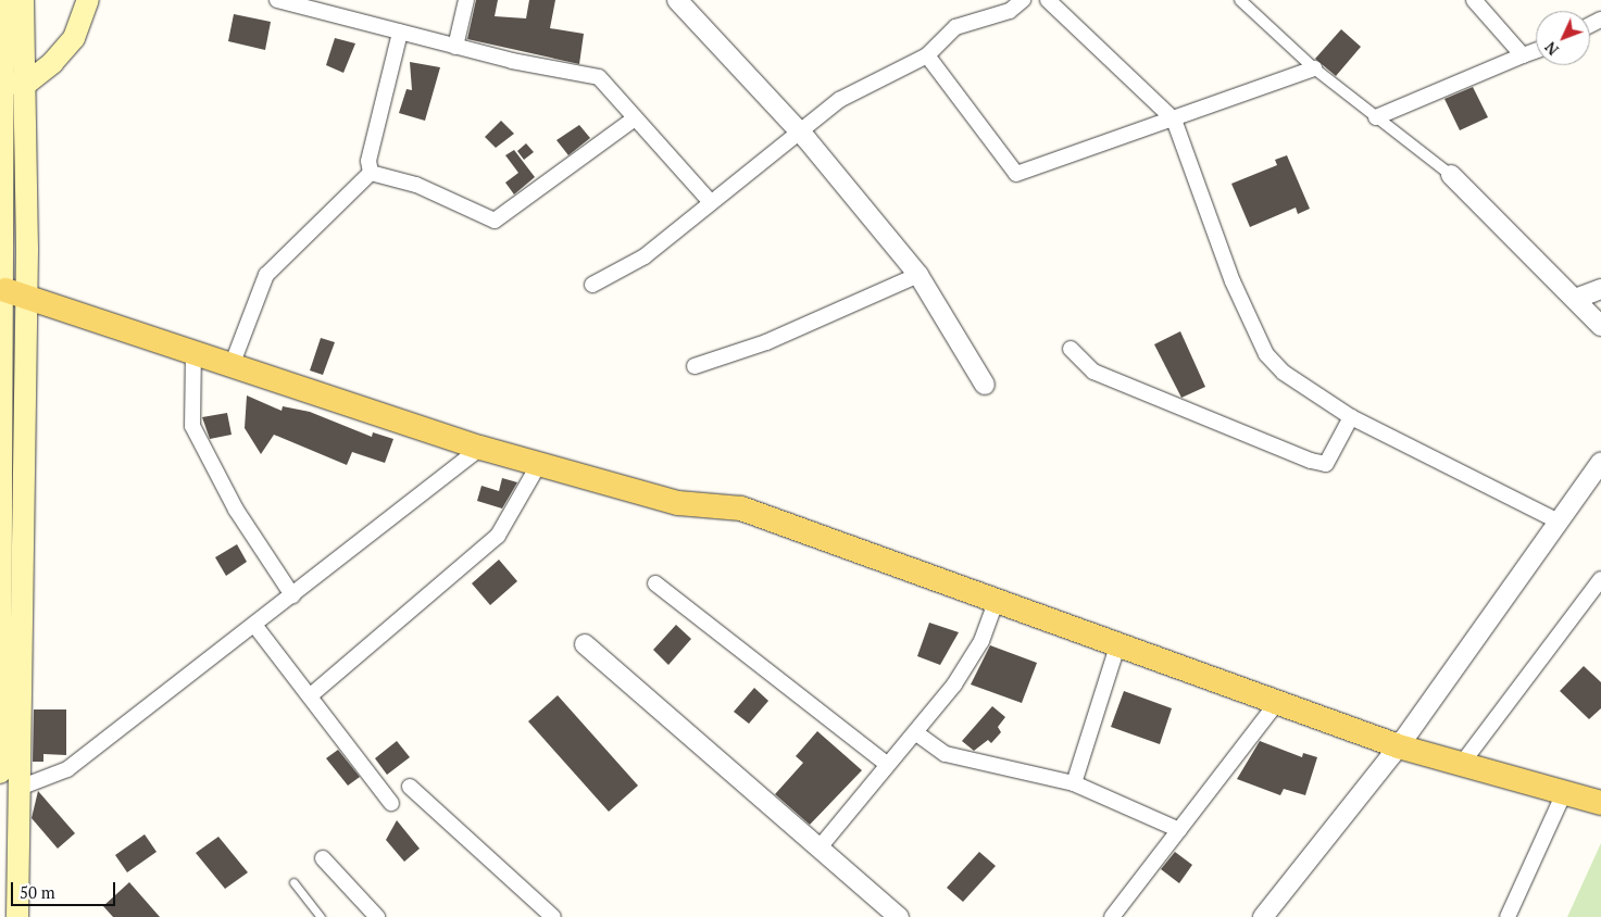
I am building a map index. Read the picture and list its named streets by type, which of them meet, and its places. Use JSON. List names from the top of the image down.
{
  "scale_bar": "50 m",
  "north": "bottom left"
}
